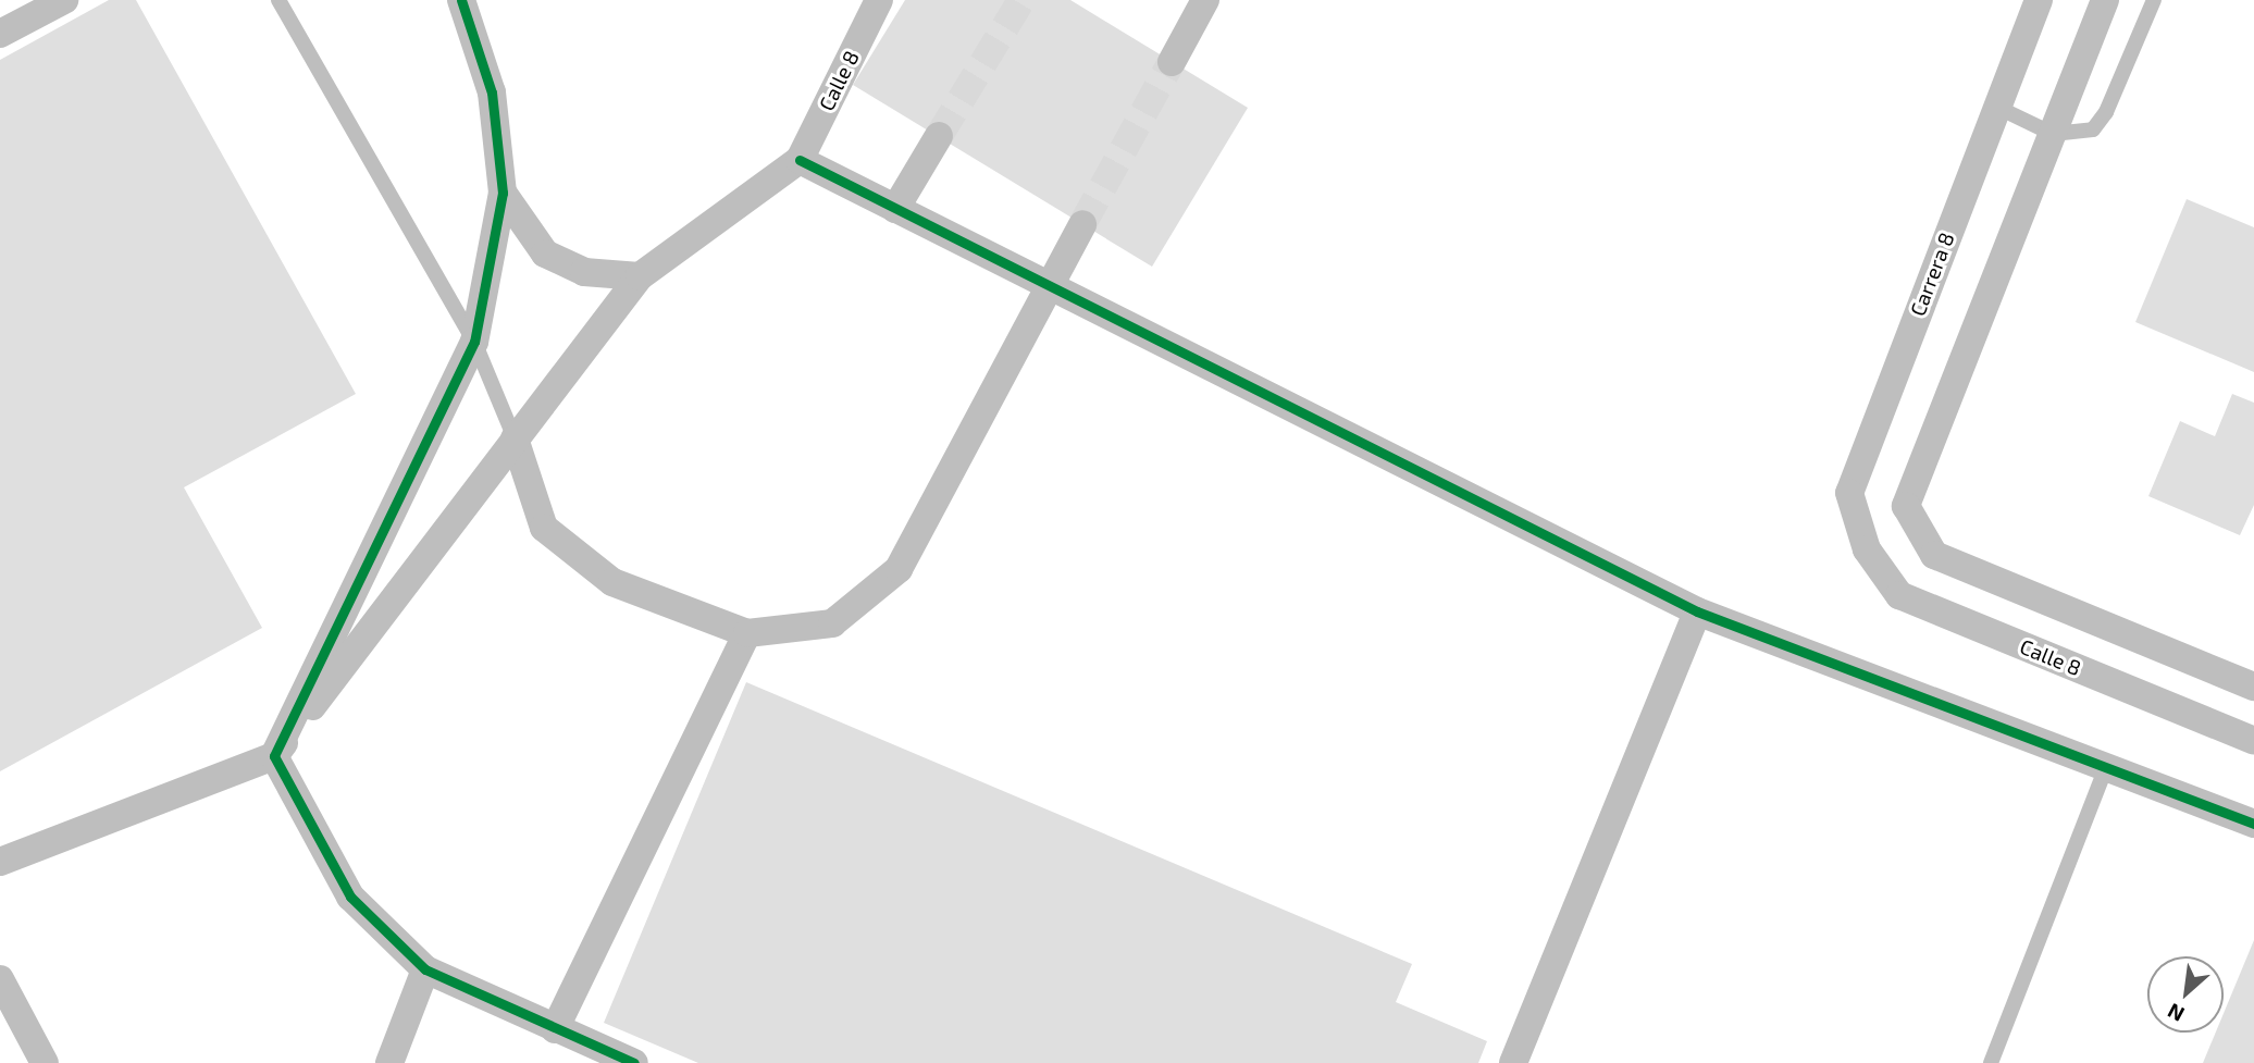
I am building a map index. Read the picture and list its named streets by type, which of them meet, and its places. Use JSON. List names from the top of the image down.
{
  "streets": {
    "street": ["Calle 8", "Carrera 8"]
  },
  "crossings": [
    ["Calle 8", "Carrera 8"]
  ],
  "north": "bottom left"
}
